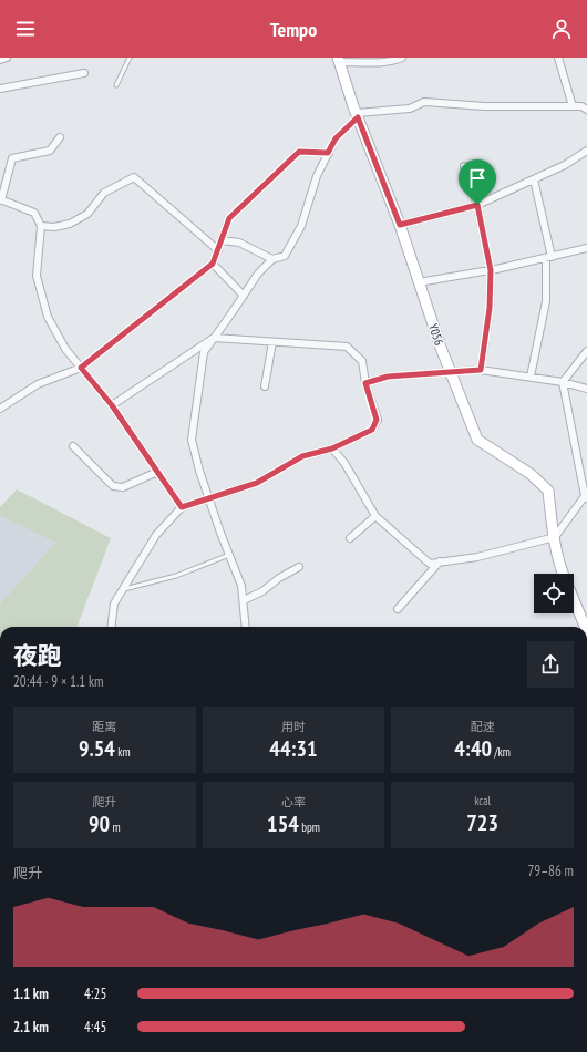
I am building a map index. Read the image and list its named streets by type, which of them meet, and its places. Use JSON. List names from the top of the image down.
{
  "streets": {
    "street": ["Y056"]
  },
  "page": {
    "header": "Tempo",
    "heading": ["夜跑", "20:44 · 9 × 1.1 km"],
    "stats": [
      ["距离", "9.54 km"],
      ["用时", "44:31"],
      ["配速", "4:40 /km"],
      ["爬升", "90 m"],
      ["心率", "154 bpm"],
      ["kcal", "723"]
    ],
    "chart": ["爬升", "79–86 m"],
    "list": [
      {
        "name": "1.1 km",
        "note": "4:25"
      },
      {
        "name": "2.1 km",
        "note": "4:45"
      }
    ]
  }
}
